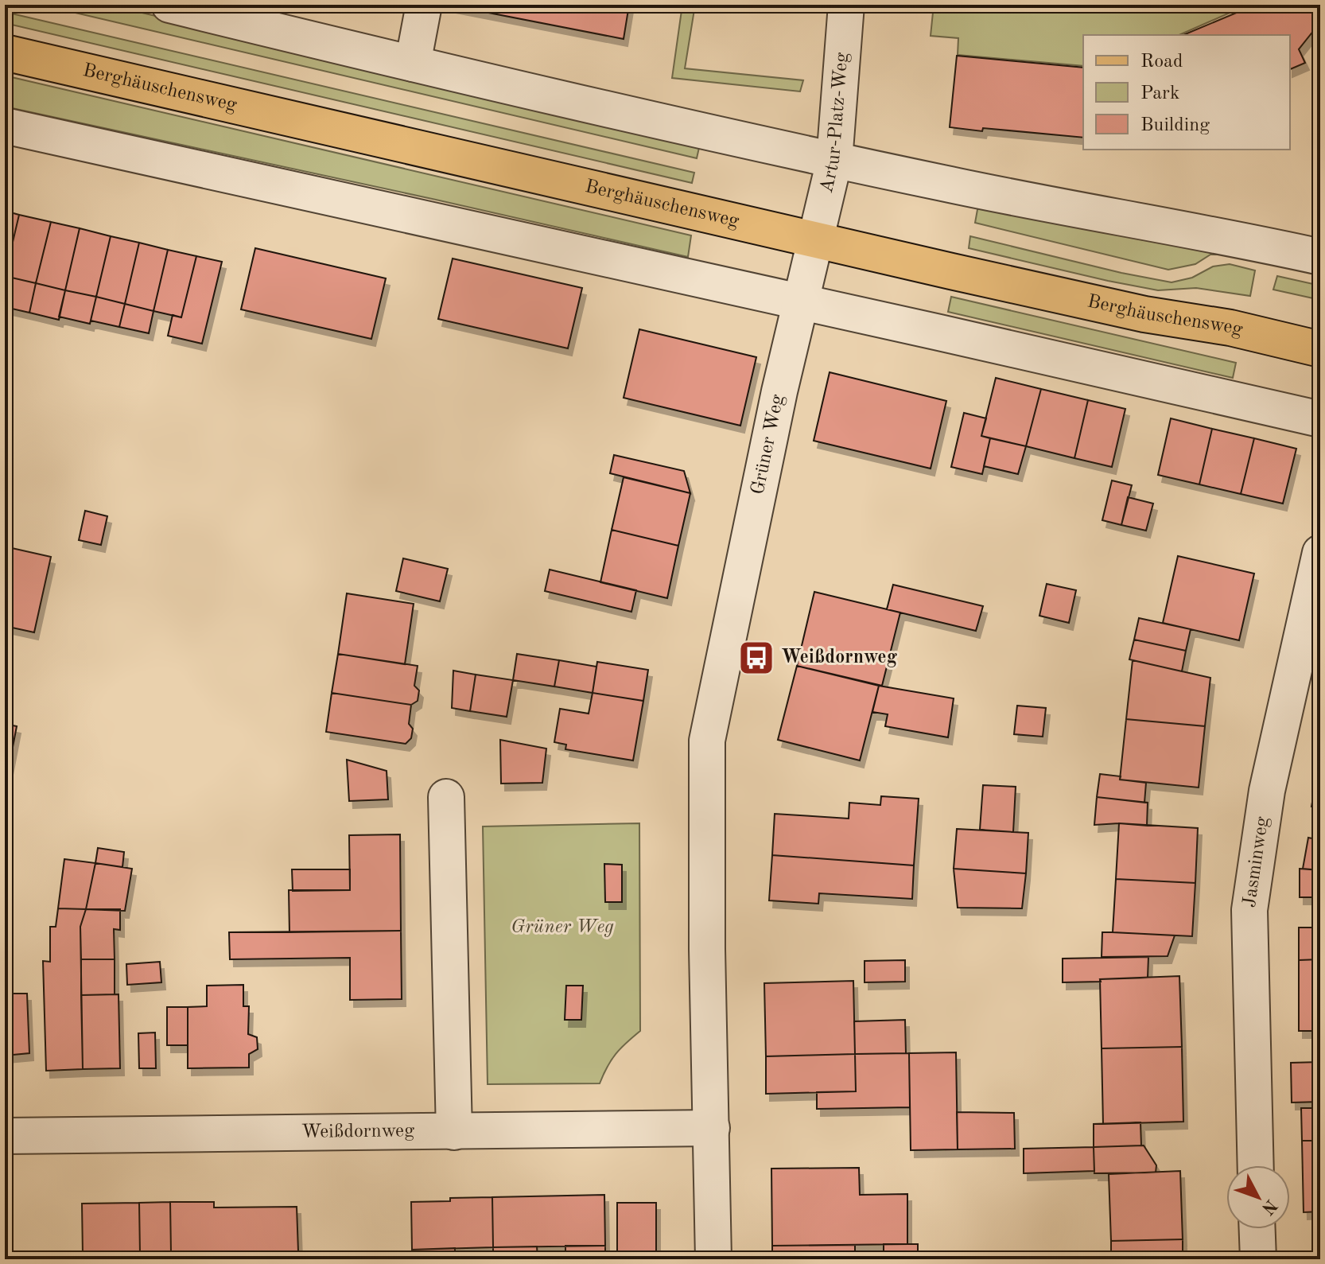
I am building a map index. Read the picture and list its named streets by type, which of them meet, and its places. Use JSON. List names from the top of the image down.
{
  "streets": {
    "main road": ["Berghäuschensweg"],
    "street": [
      "Artur-Platz-Weg",
      "Grüner Weg",
      "Jasminweg",
      "Weißdornweg"
    ]
  },
  "crossings": [
    ["Berghäuschensweg", "Artur-Platz-Weg"],
    ["Berghäuschensweg", "Grüner Weg"],
    ["Artur-Platz-Weg", "Grüner Weg"],
    ["Grüner Weg", "Weißdornweg"]
  ],
  "parks": ["Grüner Weg"],
  "places": {
    "bus stop": ["Weißdornweg"]
  },
  "legend": ["Road", "Park", "Building"],
  "north": "bottom right"
}
